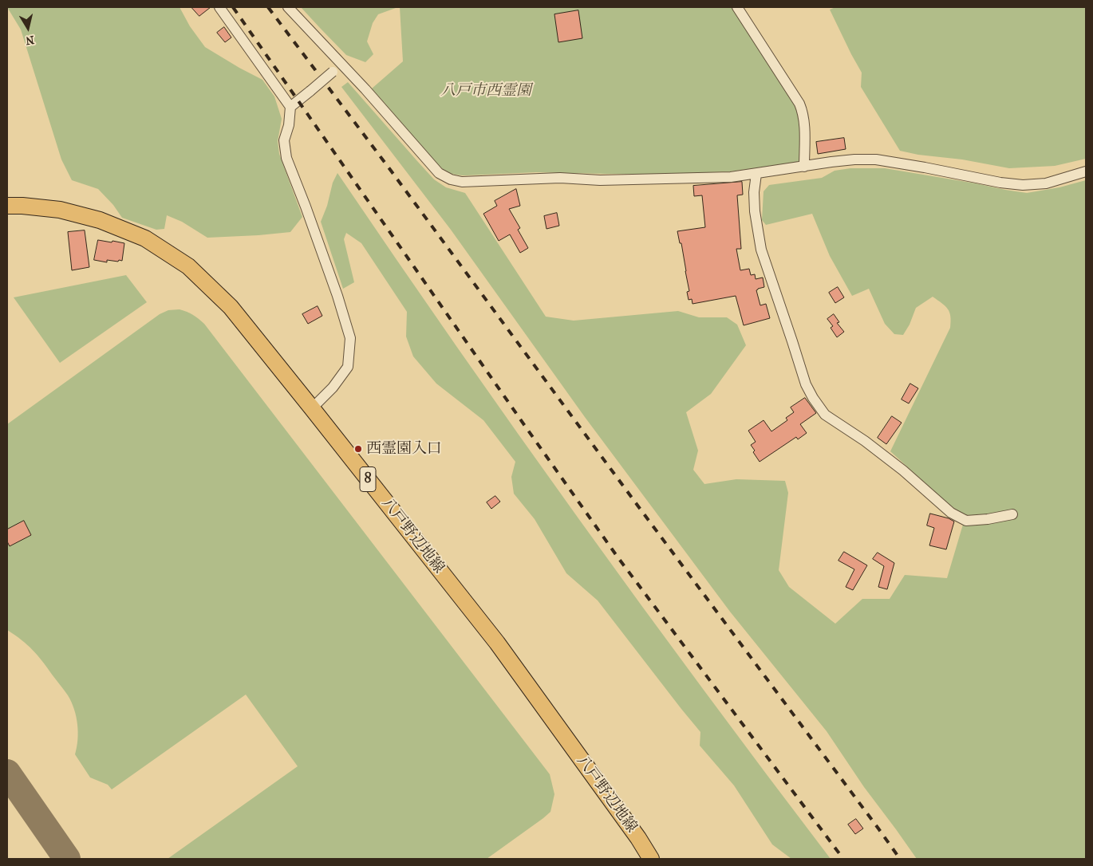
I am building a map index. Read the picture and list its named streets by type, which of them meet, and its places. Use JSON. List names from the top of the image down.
{
  "streets": {
    "main road": ["8", "八戸野辺地線"]
  },
  "parks": ["八戸市西霊園"],
  "places": ["西霊園入口"],
  "north": "bottom"
}
